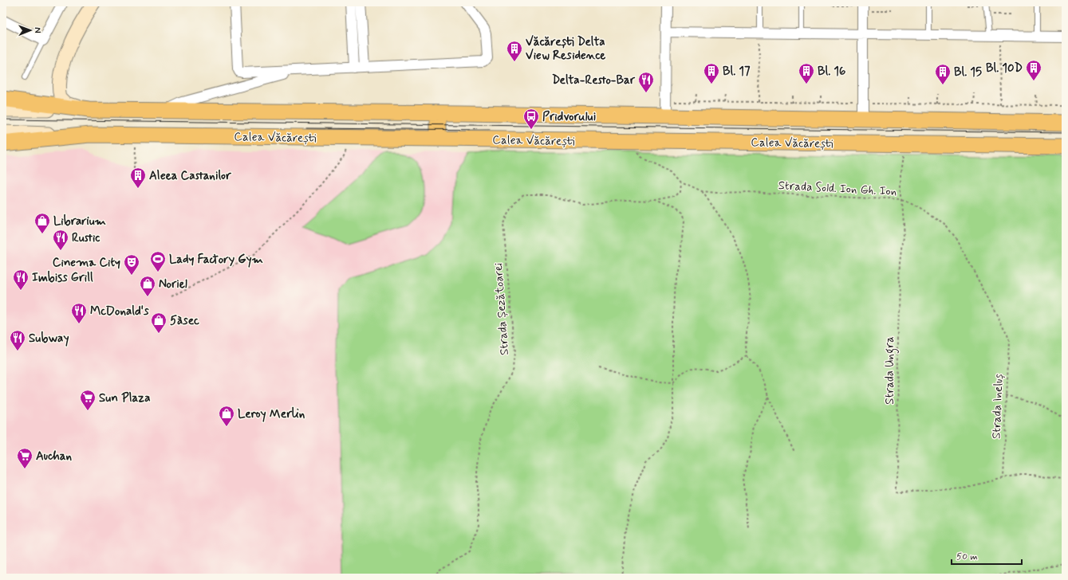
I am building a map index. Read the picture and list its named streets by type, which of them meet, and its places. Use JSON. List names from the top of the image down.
{
  "streets": {
    "main road": ["Calea Văcărești"],
    "path": [
      "Strada Sold. Ion Gh. Ion",
      "Strada Șezătoarei",
      "Strada Ungra",
      "Strada Ineluș"
    ]
  },
  "crossings": [
    ["Calea Văcărești", "Strada Ungra"],
    ["Strada Sold. Ion Gh. Ion", "Strada Ungra"],
    ["Strada Sold. Ion Gh. Ion", "Strada Ineluș"],
    ["Strada Ungra", "Strada Ineluș"]
  ],
  "places": {
    "building": [
      "Văcărești Delta View Residence",
      "Bl. 10D",
      "Bl. 17",
      "Bl. 16",
      "Bl. 15",
      "Aleea Castanilor"
    ],
    "restaurant": [
      "Delta-Resto-Bar",
      "Rustic",
      "Imbiss Grill",
      "McDonald's",
      "Subway"
    ],
    "bus stop": ["Pridvorului"],
    "shop": [
      "Librarium",
      "Noriel",
      "5àsec",
      "Leroy Merlin"
    ],
    "sports": ["Lady Factory Gym"],
    "theatre": ["Cinema City"],
    "supermarket": ["Sun Plaza", "Auchan"]
  },
  "scale_bar": "50 m",
  "north": "right"
}
